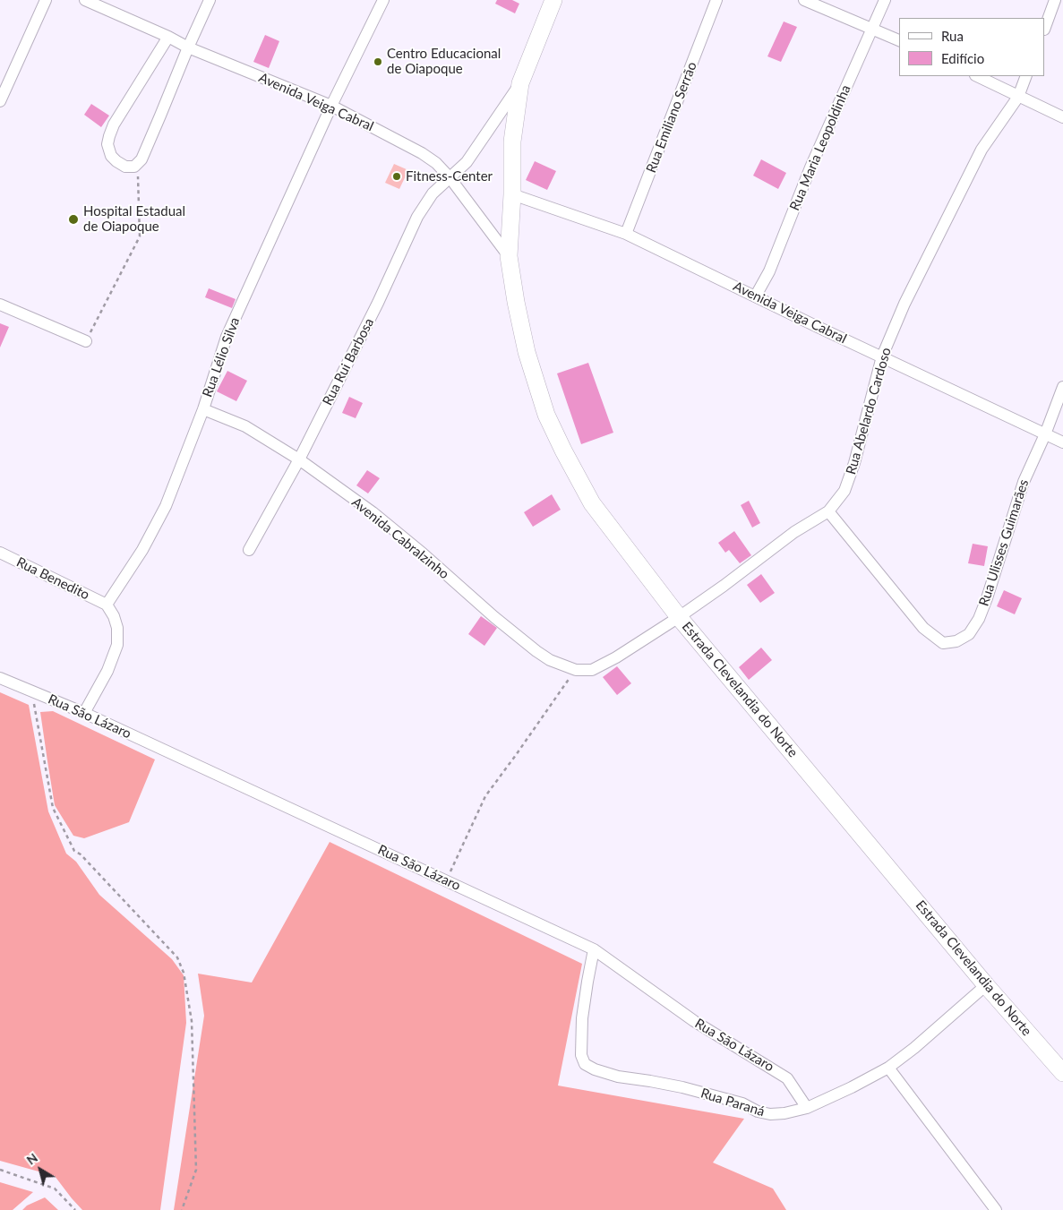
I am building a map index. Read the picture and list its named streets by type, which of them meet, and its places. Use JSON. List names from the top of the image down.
{
  "streets": {
    "street": [
      "Avenida Veiga Cabral",
      "Rua Emiliano Serrão",
      "Rua Maria Leopoldinha",
      "Rua Lélio Silva",
      "Rua Rui Barbosa",
      "Rua Abelardo Cardoso",
      "Avenida Cabralzinho",
      "Rua Ulisses Guimarães",
      "Rua Benedito",
      "Estrada Clevelandia do Norte",
      "Rua São Lázaro",
      "Rua Paraná"
    ]
  },
  "crossings": [
    ["Avenida Veiga Cabral", "Rua Emiliano Serrão"],
    ["Avenida Veiga Cabral", "Rua Maria Leopoldinha"],
    ["Avenida Veiga Cabral", "Rua Lélio Silva"],
    ["Avenida Veiga Cabral", "Rua Rui Barbosa"],
    ["Avenida Veiga Cabral", "Rua Abelardo Cardoso"],
    ["Avenida Veiga Cabral", "Rua Ulisses Guimarães"],
    ["Avenida Veiga Cabral", "Estrada Clevelandia do Norte"],
    ["Rua Lélio Silva", "Avenida Cabralzinho"],
    ["Rua Lélio Silva", "Rua Benedito"],
    ["Rua Rui Barbosa", "Avenida Cabralzinho"],
    ["Rua Rui Barbosa", "Estrada Clevelandia do Norte"],
    ["Rua Abelardo Cardoso", "Avenida Cabralzinho"],
    ["Rua Abelardo Cardoso", "Rua Ulisses Guimarães"],
    ["Rua Abelardo Cardoso", "Estrada Clevelandia do Norte"],
    ["Estrada Clevelandia do Norte", "Rua Paraná"],
    ["Rua São Lázaro", "Rua Paraná"]
  ],
  "places": ["Centro Educacional de Oiapoque", "Fitness-Center", "Hospital Estadual de Oiapoque"],
  "legend": ["Rua", "Edifício"],
  "north": "top left"
}
